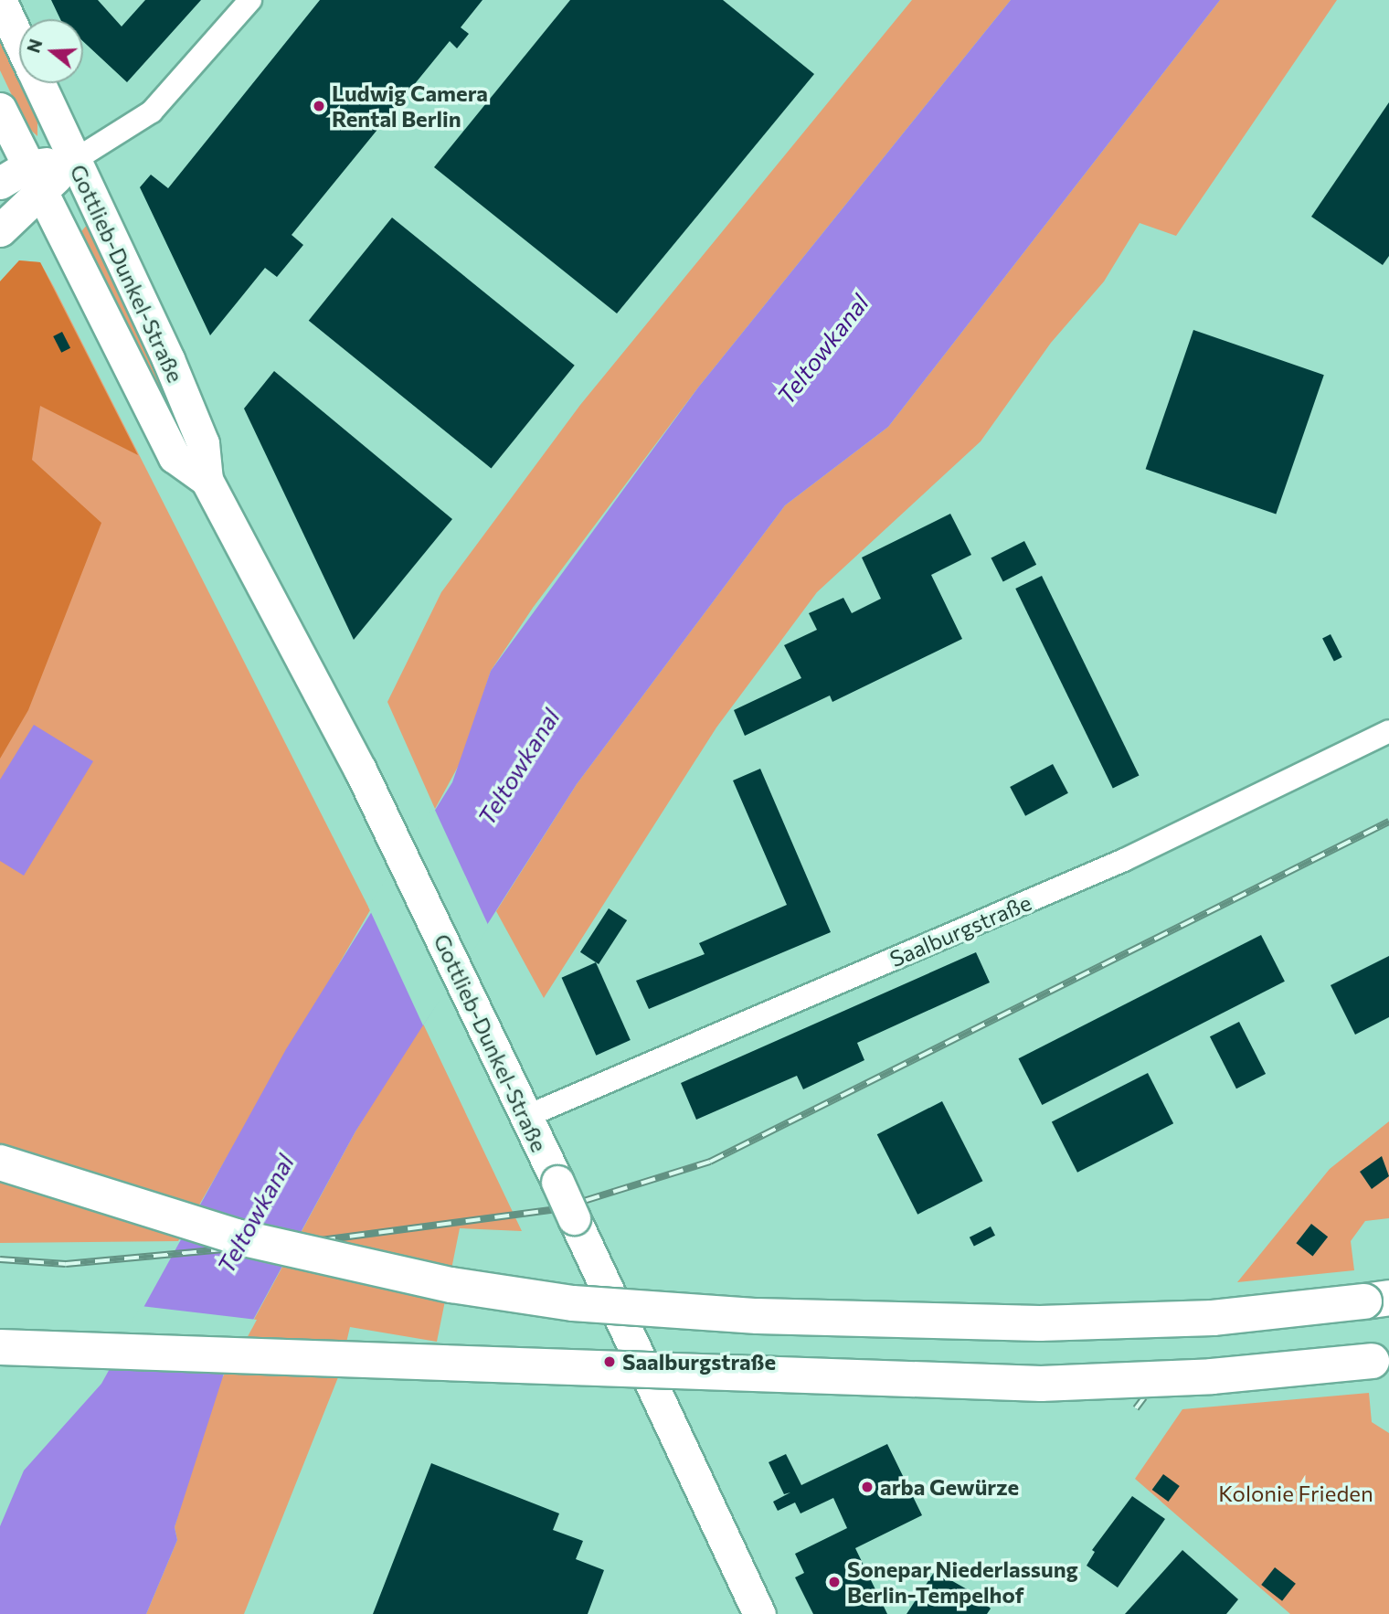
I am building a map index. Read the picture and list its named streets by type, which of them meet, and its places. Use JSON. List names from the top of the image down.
{
  "streets": {
    "street": ["Gottlieb-Dunkel-Straße", "Saalburgstraße"]
  },
  "crossings": [
    ["Gottlieb-Dunkel-Straße", "Saalburgstraße"]
  ],
  "water": ["Teltowkanal"],
  "parks": ["Kolonie Frieden"],
  "places": [
    "Ludwig Camera Rental Berlin",
    "Saalburgstraße",
    "arba Gewürze",
    "Sonepar Niederlassung Berlin-Tempelhof"
  ],
  "north": "left"
}
